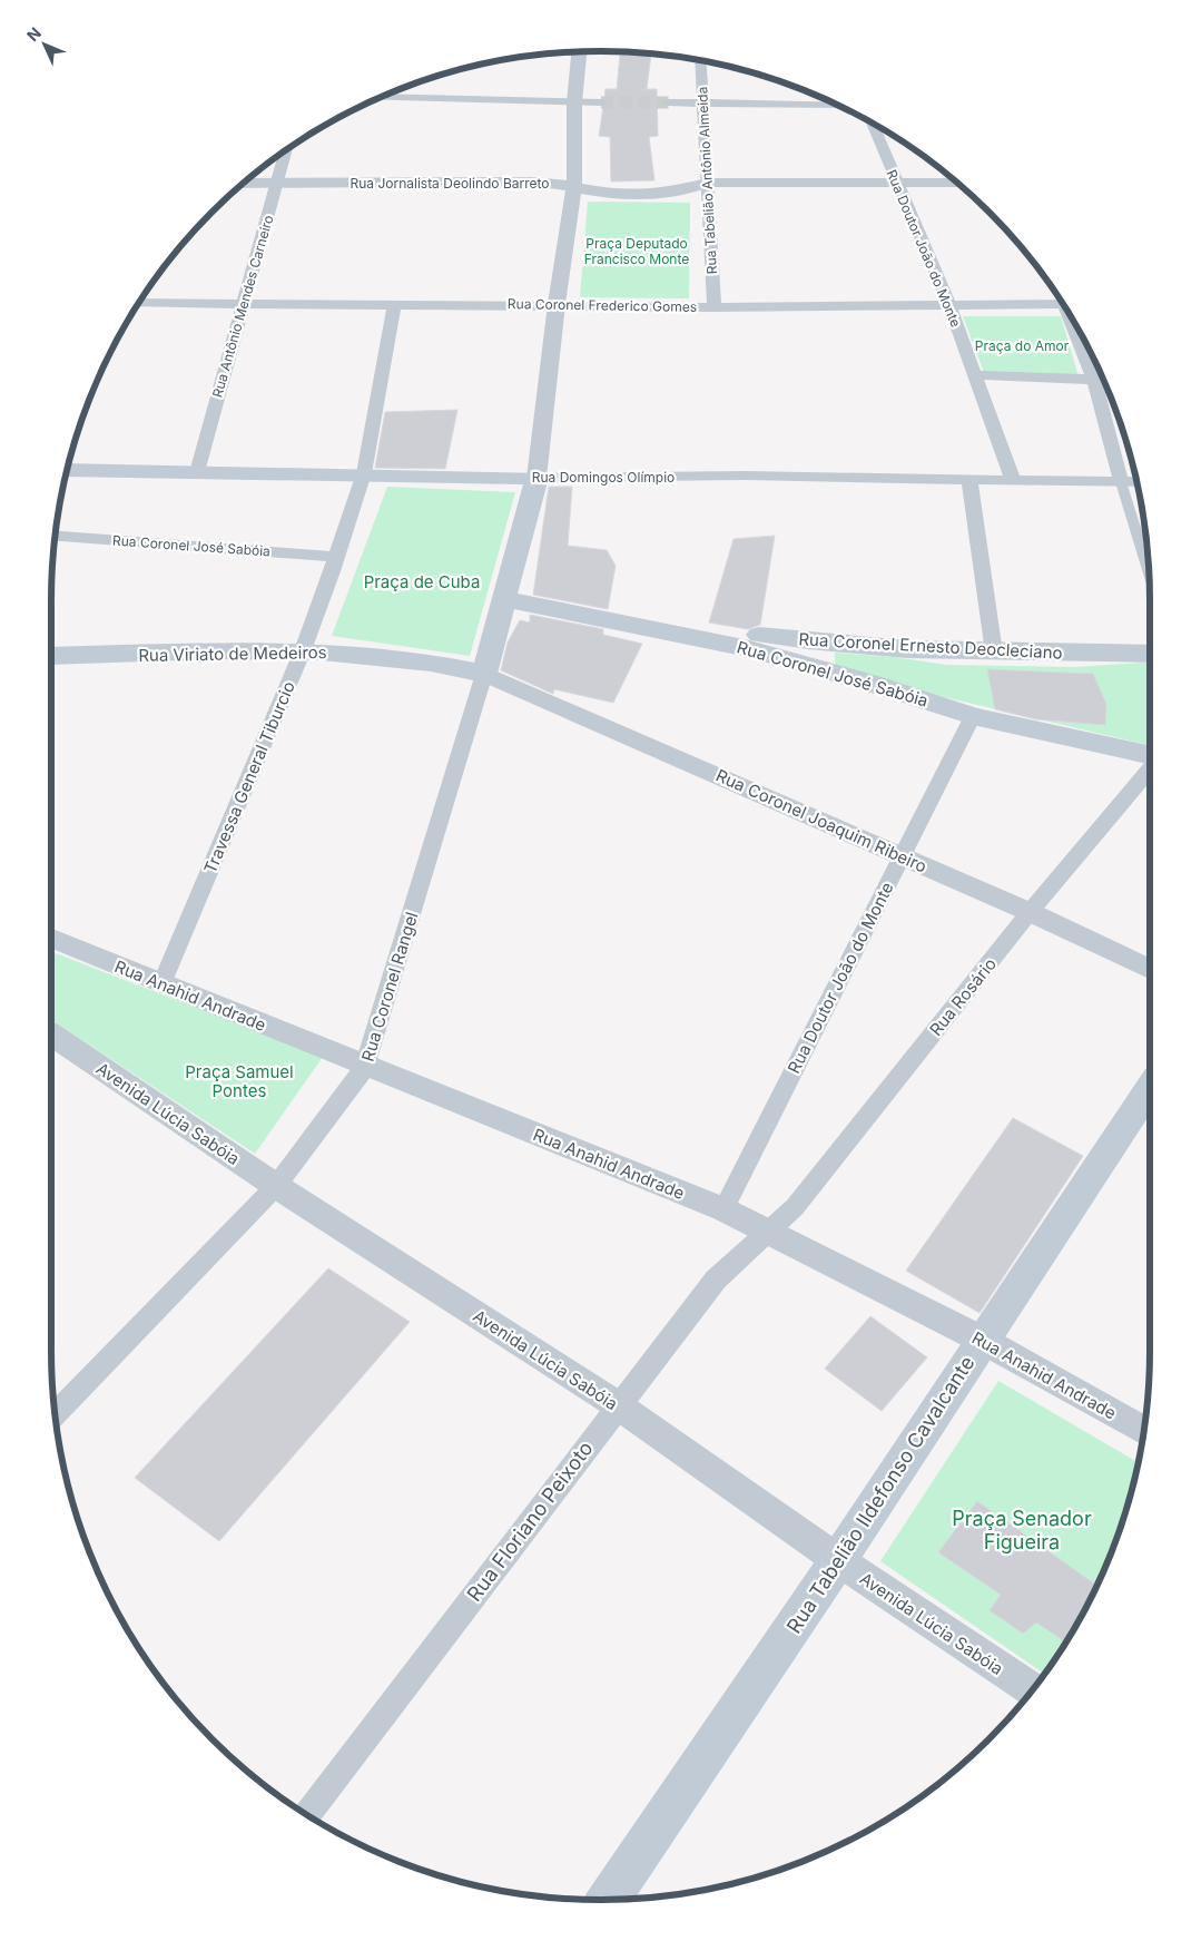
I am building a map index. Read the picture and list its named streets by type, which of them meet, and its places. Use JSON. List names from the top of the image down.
{
  "streets": {
    "main road": [
      "Rua Domingos Olímpio",
      "Rua Coronel José Sabóia",
      "Rua Coronel Ernesto Deocleciano",
      "Rua Viriato de Medeiros",
      "Rua Coronel Rangel",
      "Rua Tabelião Ildefonso Cavalcante"
    ],
    "street": [
      "Rua Tabelião Antônio Almeida",
      "Rua Jornalista Deolindo Barreto",
      "Rua Doutor João do Monte",
      "Rua Coronel Frederico Gomes",
      "Rua Antônio Mendes Carneiro",
      "Travessa General Tiburcio",
      "Rua Coronel Joaquim Ribeiro",
      "Rua Anahid Andrade",
      "Rua Rosário",
      "Avenida Lúcia Sabóia",
      "Rua Floriano Peixoto"
    ]
  },
  "crossings": [
    ["Rua Tabelião Antônio Almeida", "Rua Jornalista Deolindo Barreto"],
    ["Rua Tabelião Antônio Almeida", "Rua Coronel Frederico Gomes"],
    ["Rua Jornalista Deolindo Barreto", "Rua Doutor João do Monte"],
    ["Rua Jornalista Deolindo Barreto", "Rua Antônio Mendes Carneiro"],
    ["Rua Doutor João do Monte", "Rua Coronel Frederico Gomes"],
    ["Rua Doutor João do Monte", "Rua Domingos Olímpio"],
    ["Rua Doutor João do Monte", "Rua Coronel José Sabóia"],
    ["Rua Doutor João do Monte", "Rua Coronel Joaquim Ribeiro"],
    ["Rua Doutor João do Monte", "Rua Anahid Andrade"],
    ["Rua Coronel Frederico Gomes", "Rua Antônio Mendes Carneiro"],
    ["Rua Coronel Frederico Gomes", "Travessa General Tiburcio"],
    ["Rua Antônio Mendes Carneiro", "Rua Domingos Olímpio"],
    ["Rua Domingos Olímpio", "Travessa General Tiburcio"],
    ["Rua Domingos Olímpio", "Rua Coronel Rangel"],
    ["Rua Coronel José Sabóia", "Rua Coronel Ernesto Deocleciano"],
    ["Rua Coronel José Sabóia", "Travessa General Tiburcio"],
    ["Rua Coronel José Sabóia", "Rua Coronel Rangel"],
    ["Rua Coronel Ernesto Deocleciano", "Rua Coronel Rangel"],
    ["Rua Viriato de Medeiros", "Travessa General Tiburcio"],
    ["Rua Viriato de Medeiros", "Rua Coronel Joaquim Ribeiro"],
    ["Rua Viriato de Medeiros", "Rua Coronel Rangel"],
    ["Travessa General Tiburcio", "Rua Anahid Andrade"],
    ["Rua Coronel Joaquim Ribeiro", "Rua Coronel Rangel"],
    ["Rua Coronel Joaquim Ribeiro", "Rua Rosário"],
    ["Rua Coronel Rangel", "Rua Anahid Andrade"],
    ["Rua Coronel Rangel", "Avenida Lúcia Sabóia"],
    ["Rua Anahid Andrade", "Rua Rosário"],
    ["Rua Anahid Andrade", "Rua Tabelião Ildefonso Cavalcante"],
    ["Rua Anahid Andrade", "Rua Floriano Peixoto"],
    ["Rua Rosário", "Rua Floriano Peixoto"],
    ["Avenida Lúcia Sabóia", "Rua Tabelião Ildefonso Cavalcante"],
    ["Avenida Lúcia Sabóia", "Rua Floriano Peixoto"]
  ],
  "parks": [
    "Praça Deputado Francisco Monte",
    "Praça do Amor",
    "Praça de Cuba",
    "Praça Samuel Pontes",
    "Praça Senador Figueira"
  ],
  "north": "top left"
}
